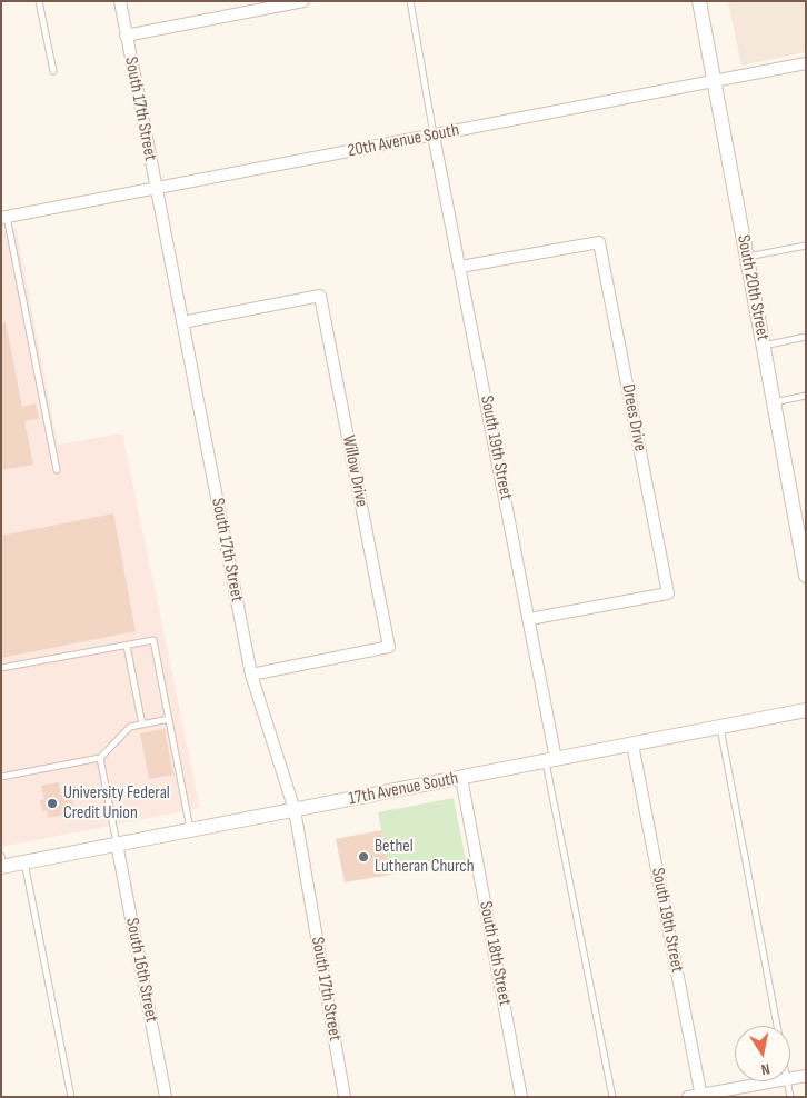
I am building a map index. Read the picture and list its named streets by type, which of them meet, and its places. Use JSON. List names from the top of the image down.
{
  "streets": {
    "street": [
      "South 17th Street",
      "20th Avenue South",
      "South 20th Street",
      "Drees Drive",
      "South 19th Street",
      "Willow Drive",
      "17th Avenue South",
      "South 18th Street",
      "South 16th Street"
    ]
  },
  "crossings": [
    ["South 17th Street", "20th Avenue South"],
    ["South 17th Street", "Willow Drive"],
    ["South 17th Street", "17th Avenue South"],
    ["20th Avenue South", "South 20th Street"],
    ["20th Avenue South", "South 19th Street"],
    ["Drees Drive", "South 19th Street"],
    ["South 19th Street", "17th Avenue South"],
    ["17th Avenue South", "South 18th Street"],
    ["17th Avenue South", "South 16th Street"]
  ],
  "places": ["University Federal Credit Union", "Bethel Lutheran Church"],
  "north": "bottom"
}
